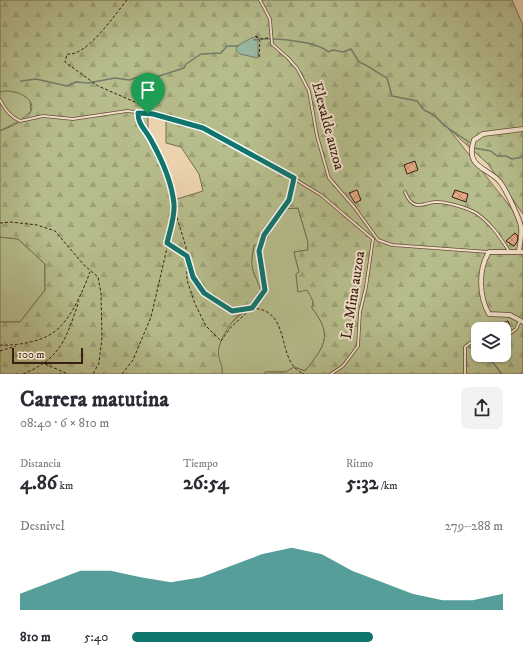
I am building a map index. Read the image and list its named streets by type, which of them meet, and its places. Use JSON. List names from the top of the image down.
{
  "streets": {
    "lane": ["Elexalde auzoa", "La Mina auzoa"]
  },
  "crossings": [
    ["Elexalde auzoa", "La Mina auzoa"]
  ],
  "scale_bar": "100 m",
  "page": {
    "scale": "100 m",
    "heading": ["Carrera matutina", "08:40 · 6 × 810 m"],
    "stats": [
      ["Distancia", "4.86 km"],
      ["Tiempo", "26:54"],
      ["Ritmo", "5:32 /km"]
    ],
    "chart": ["Desnivel", "279–288 m"],
    "list": [
      {
        "name": "810 m",
        "note": "5:40"
      }
    ]
  }
}
